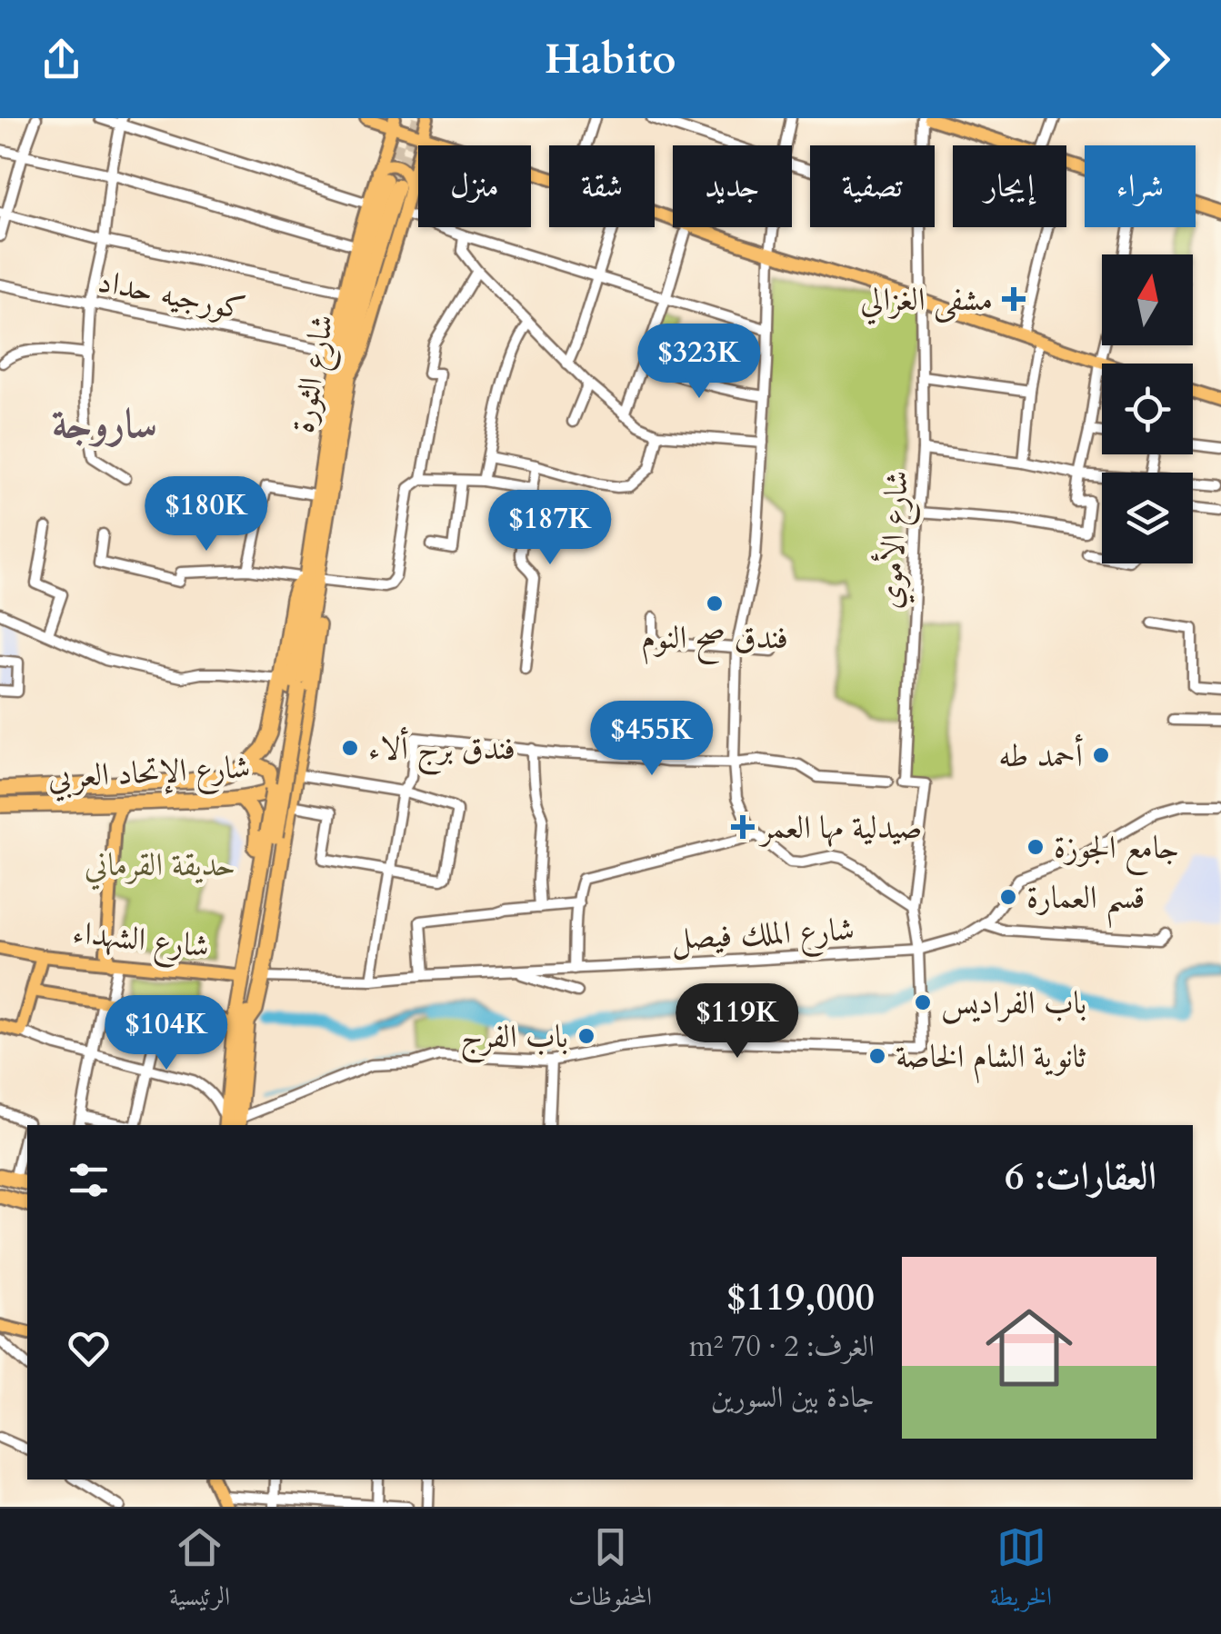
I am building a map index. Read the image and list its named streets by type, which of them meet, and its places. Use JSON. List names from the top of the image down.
{
  "streets": {
    "highway": ["شارع الثورة", "شارع الإتحاد العربي"],
    "main road": ["شارع الشهداء"],
    "street": ["كورجيه حداد", "شارع الأموي", "شارع الملك فيصل"]
  },
  "districts": ["ساروجة"],
  "parks": ["حديقة القرماني"],
  "places": {
    "health": ["مشفى الغزالي", "صيدلية مها العمر"],
    "other": [
      "فندق صح النوم",
      "فندق برج ألاء",
      "أحمد طه",
      "جامع الجوزة",
      "قسم العمارة",
      "باب الفراديس",
      "باب الفرج",
      "ثانوية الشام الخاصة"
    ]
  },
  "north": "top",
  "page": {
    "header": "Habito",
    "chip": [
      "شراء",
      "إيجار",
      "تصفية",
      "جديد",
      "شقة",
      "منزل"
    ],
    "price": [
      "$323K",
      "$180K",
      "$187K",
      "$455K",
      "$119K",
      "$104K"
    ],
    "heading": "العقارات: 6",
    "list": [
      {
        "name": "$119,000",
        "note": "الغرف: 2 · 70 m² · جادة بين السورين"
      }
    ],
    "tabs": ["الخريطة", "المحفوظات", "الرئيسية"]
  }
}
